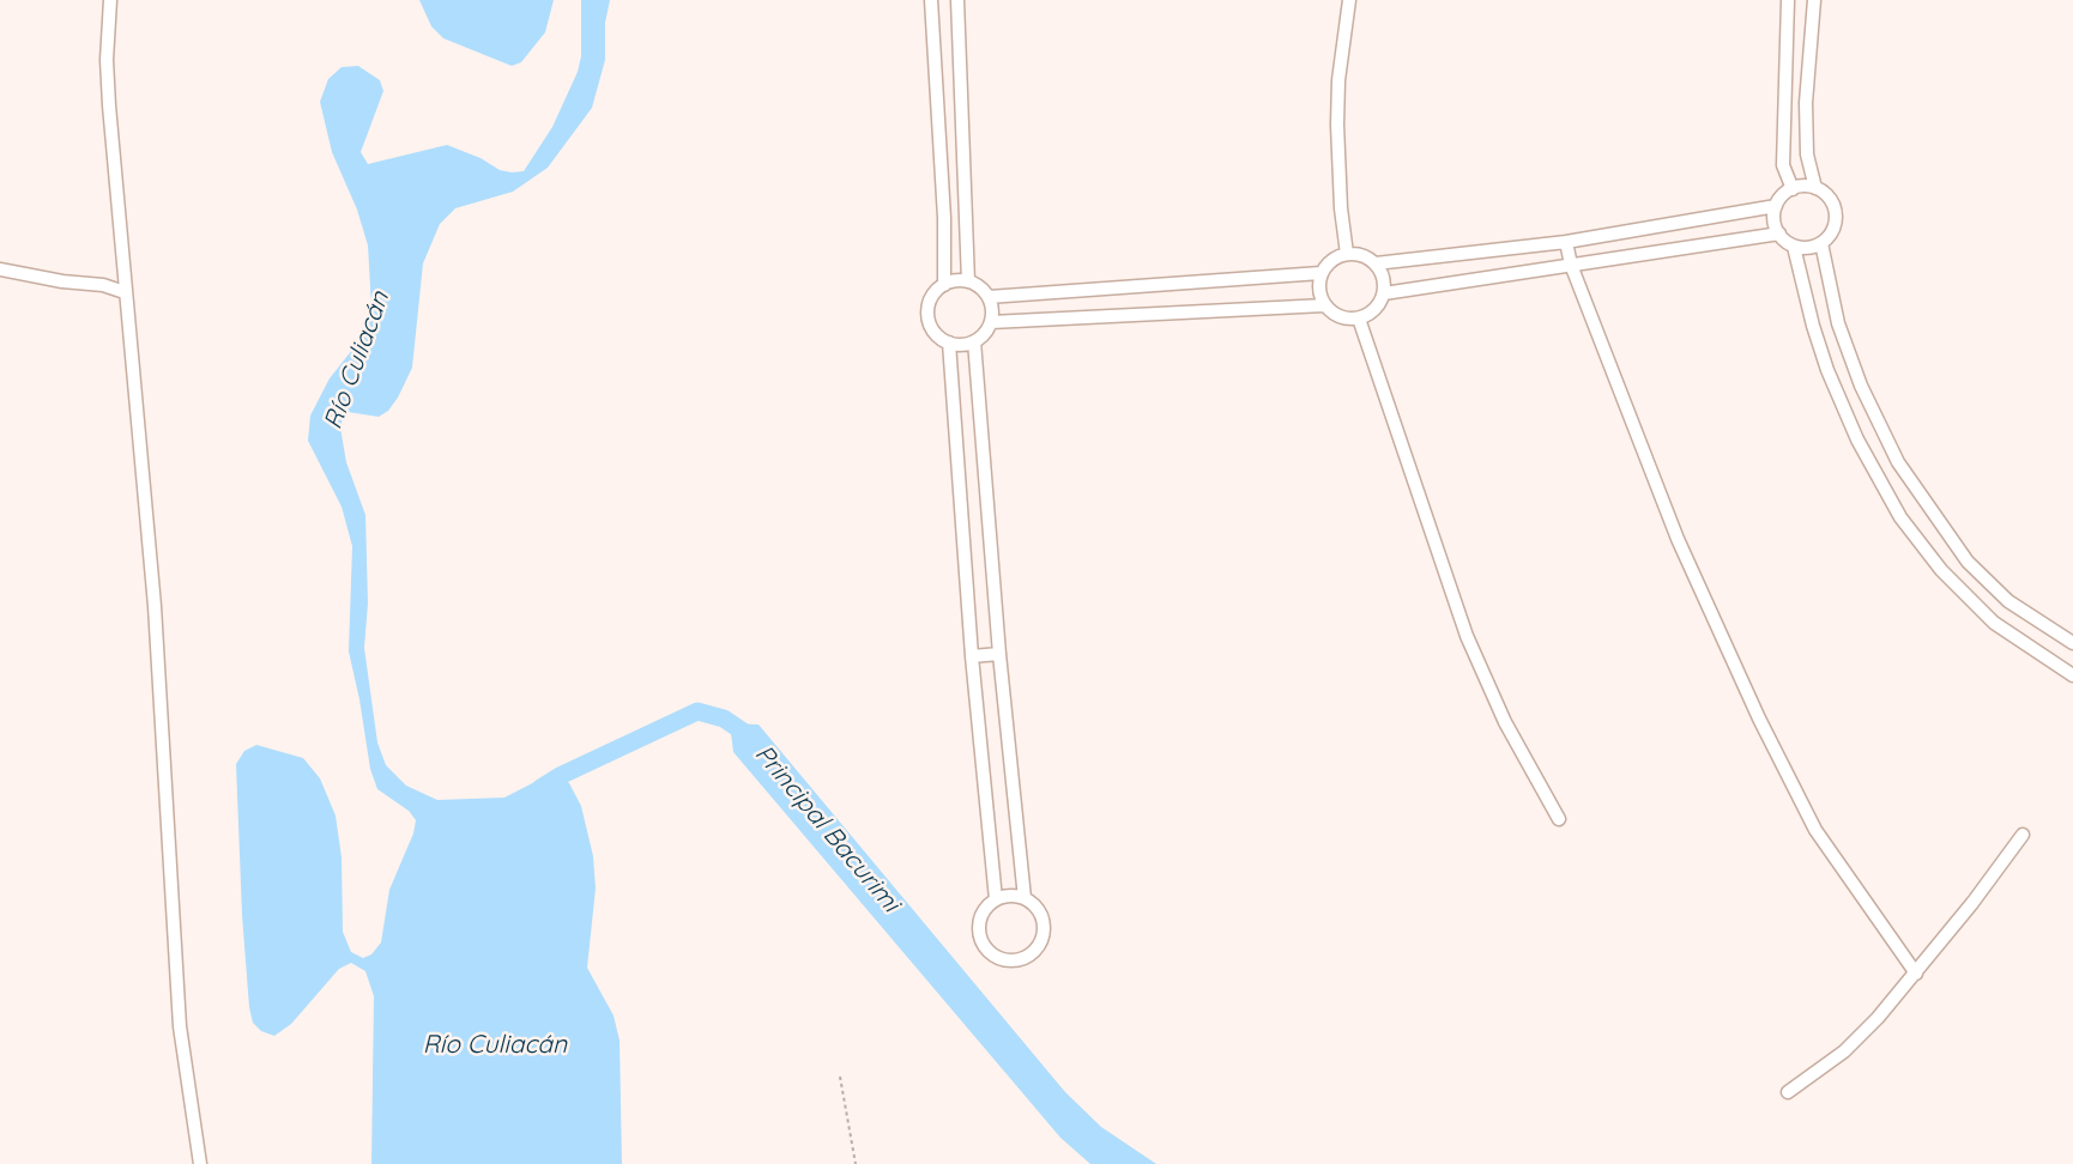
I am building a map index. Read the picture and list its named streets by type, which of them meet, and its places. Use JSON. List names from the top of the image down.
{
  "water": ["Río Culiacán", "Principal Bacurimi"]
}
